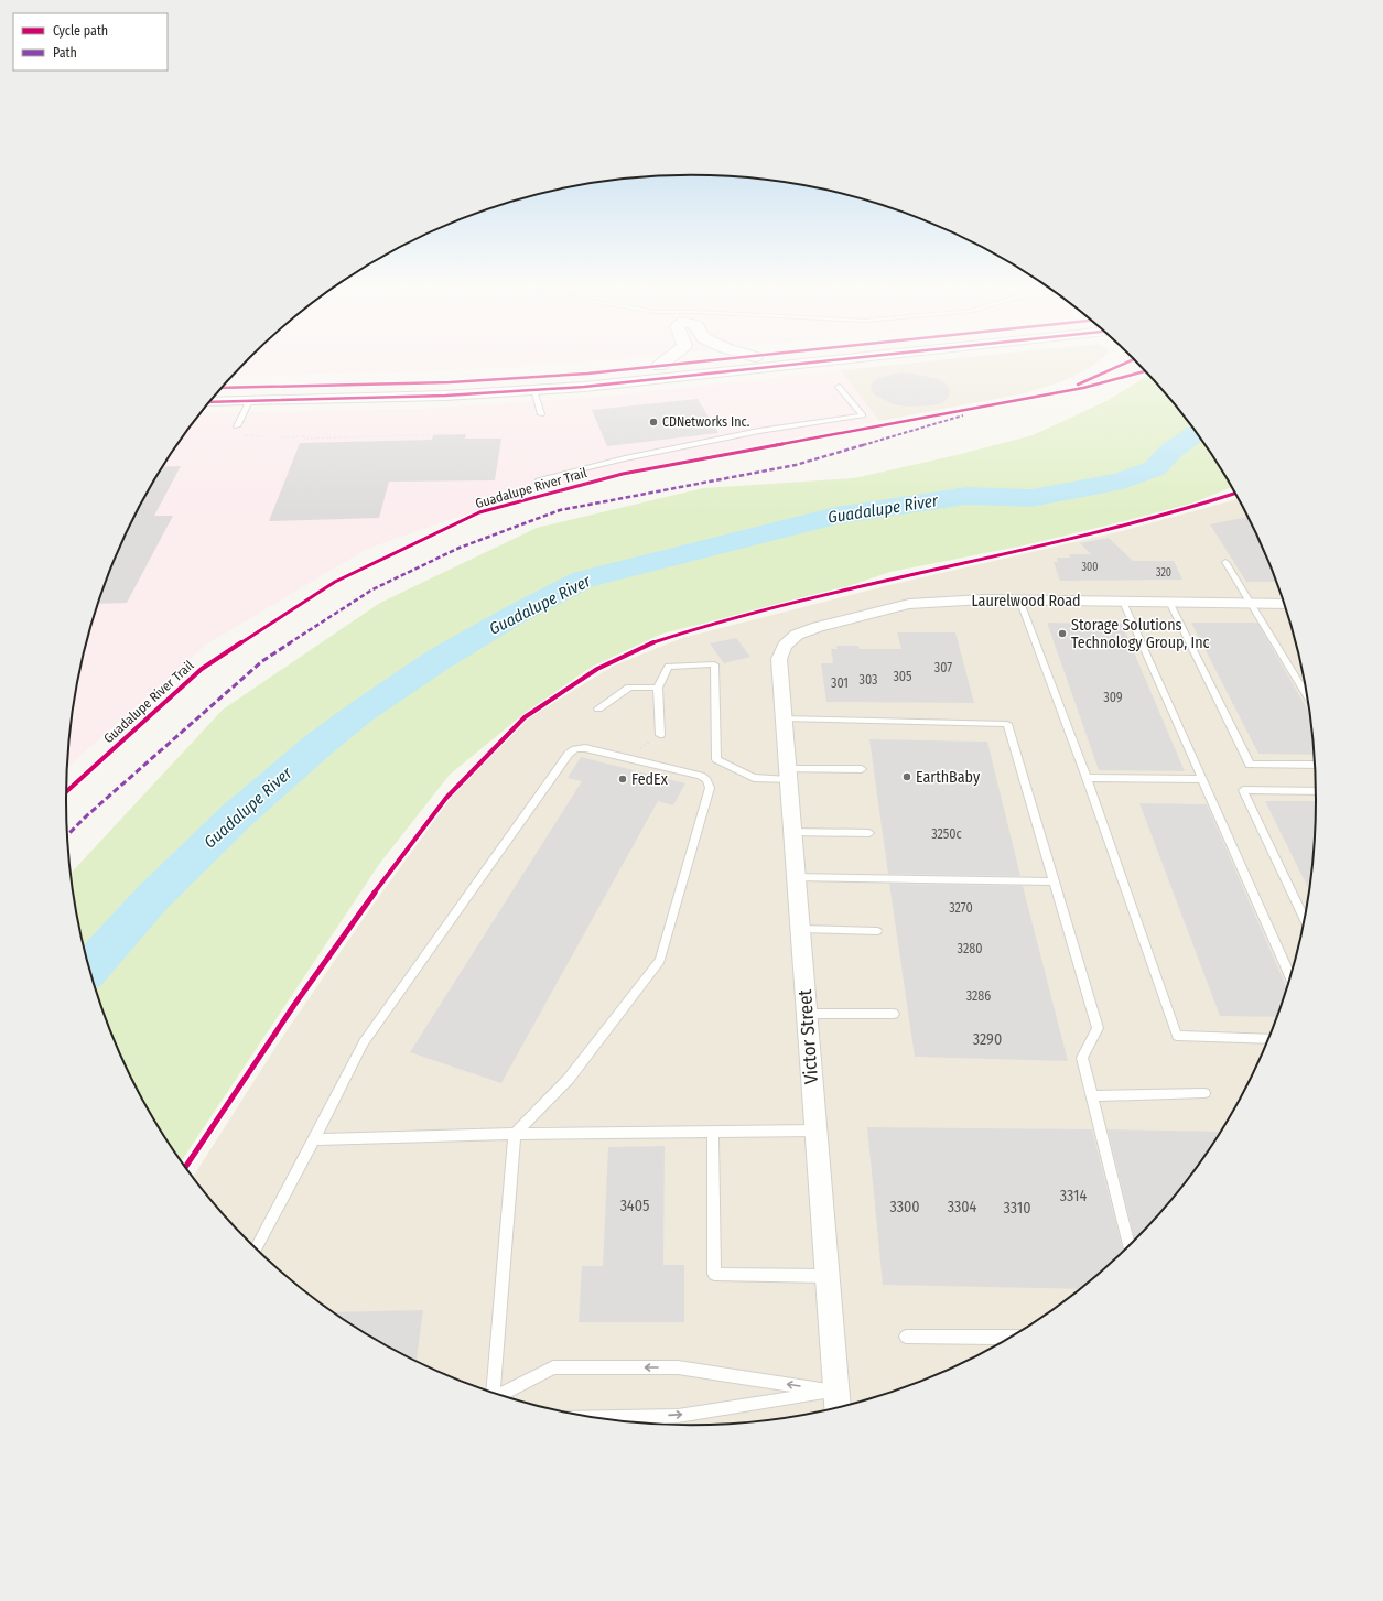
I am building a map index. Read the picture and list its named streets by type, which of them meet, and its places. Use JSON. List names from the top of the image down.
{
  "streets": {
    "street": ["Laurelwood Road", "Victor Street"],
    "cycle path": ["Guadalupe River Trail"]
  },
  "crossings": [
    ["Laurelwood Road", "Victor Street"]
  ],
  "water": ["Guadalupe River"],
  "places": [
    "CDNetworks Inc.",
    "Storage Solutions Technology Group, Inc",
    "EarthBaby",
    "FedEx"
  ],
  "house_numbers": [
    "300",
    "320",
    "307",
    "305",
    "303",
    "301",
    "309",
    "3250c",
    "3270",
    "3280",
    "3286",
    "3290",
    "3314",
    "3405",
    "3300",
    "3304",
    "3310"
  ],
  "legend": ["Cycle path", "Path"]
}
